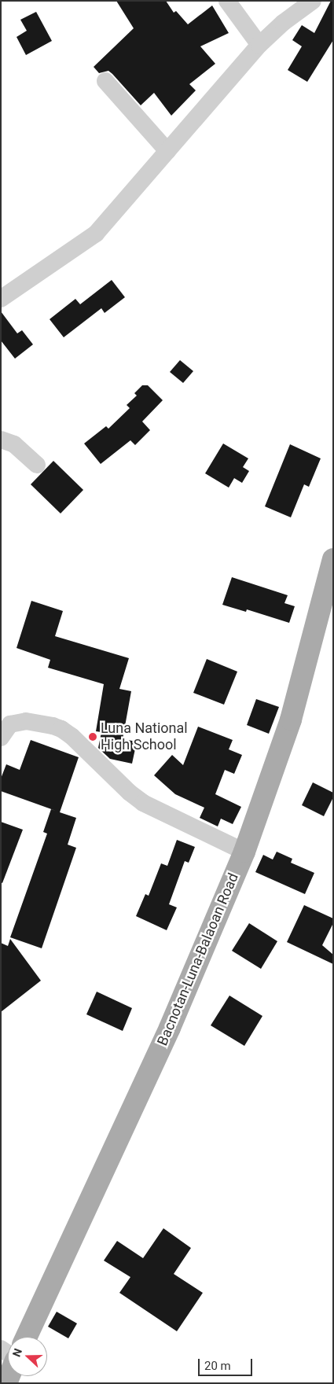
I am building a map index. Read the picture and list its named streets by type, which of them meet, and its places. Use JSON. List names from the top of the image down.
{
  "streets": {
    "main road": ["Bacnotan-Luna-Balaoan Road"]
  },
  "places": ["Luna National High School"],
  "scale_bar": "20 m",
  "north": "left"
}
